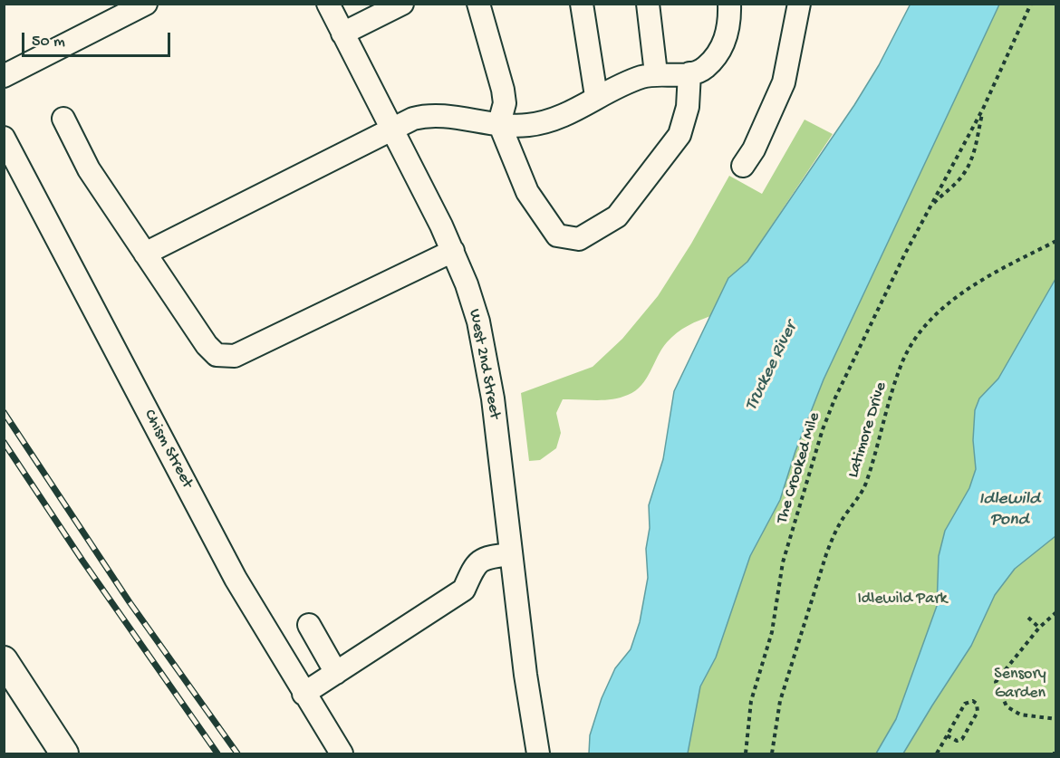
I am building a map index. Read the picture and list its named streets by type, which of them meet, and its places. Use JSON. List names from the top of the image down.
{
  "streets": {
    "street": ["West 2nd Street", "Chism Street"],
    "path": ["Latimore Drive", "The Crooked Mile"]
  },
  "water": ["Truckee River", "Idlewild Pond"],
  "parks": ["Idlewild Park", "Sensory Garden"],
  "scale_bar": "50 m"
}
